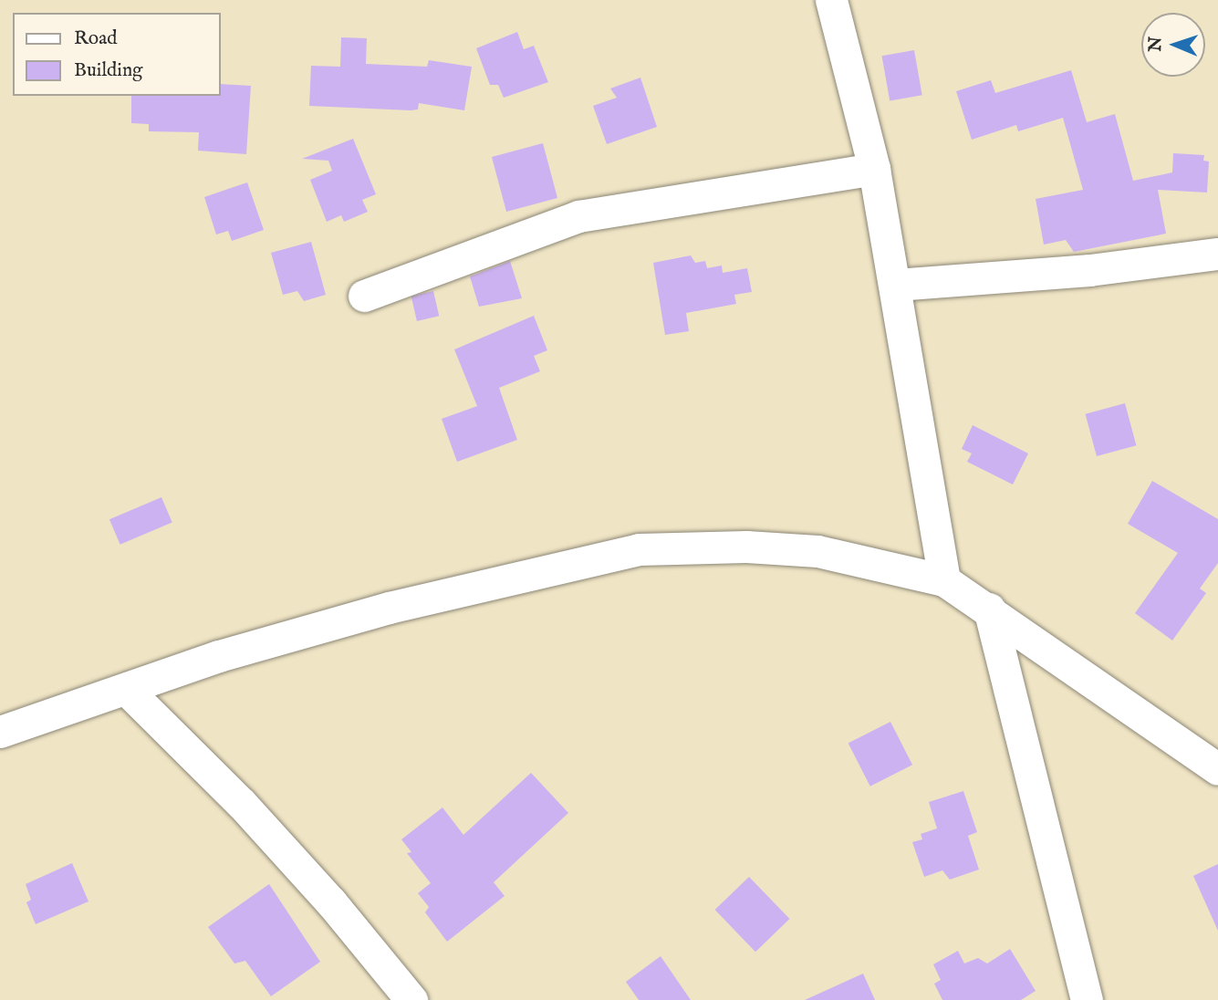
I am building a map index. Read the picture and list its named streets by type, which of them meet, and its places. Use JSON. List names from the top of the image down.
{
  "legend": ["Road", "Building"],
  "north": "left"
}
